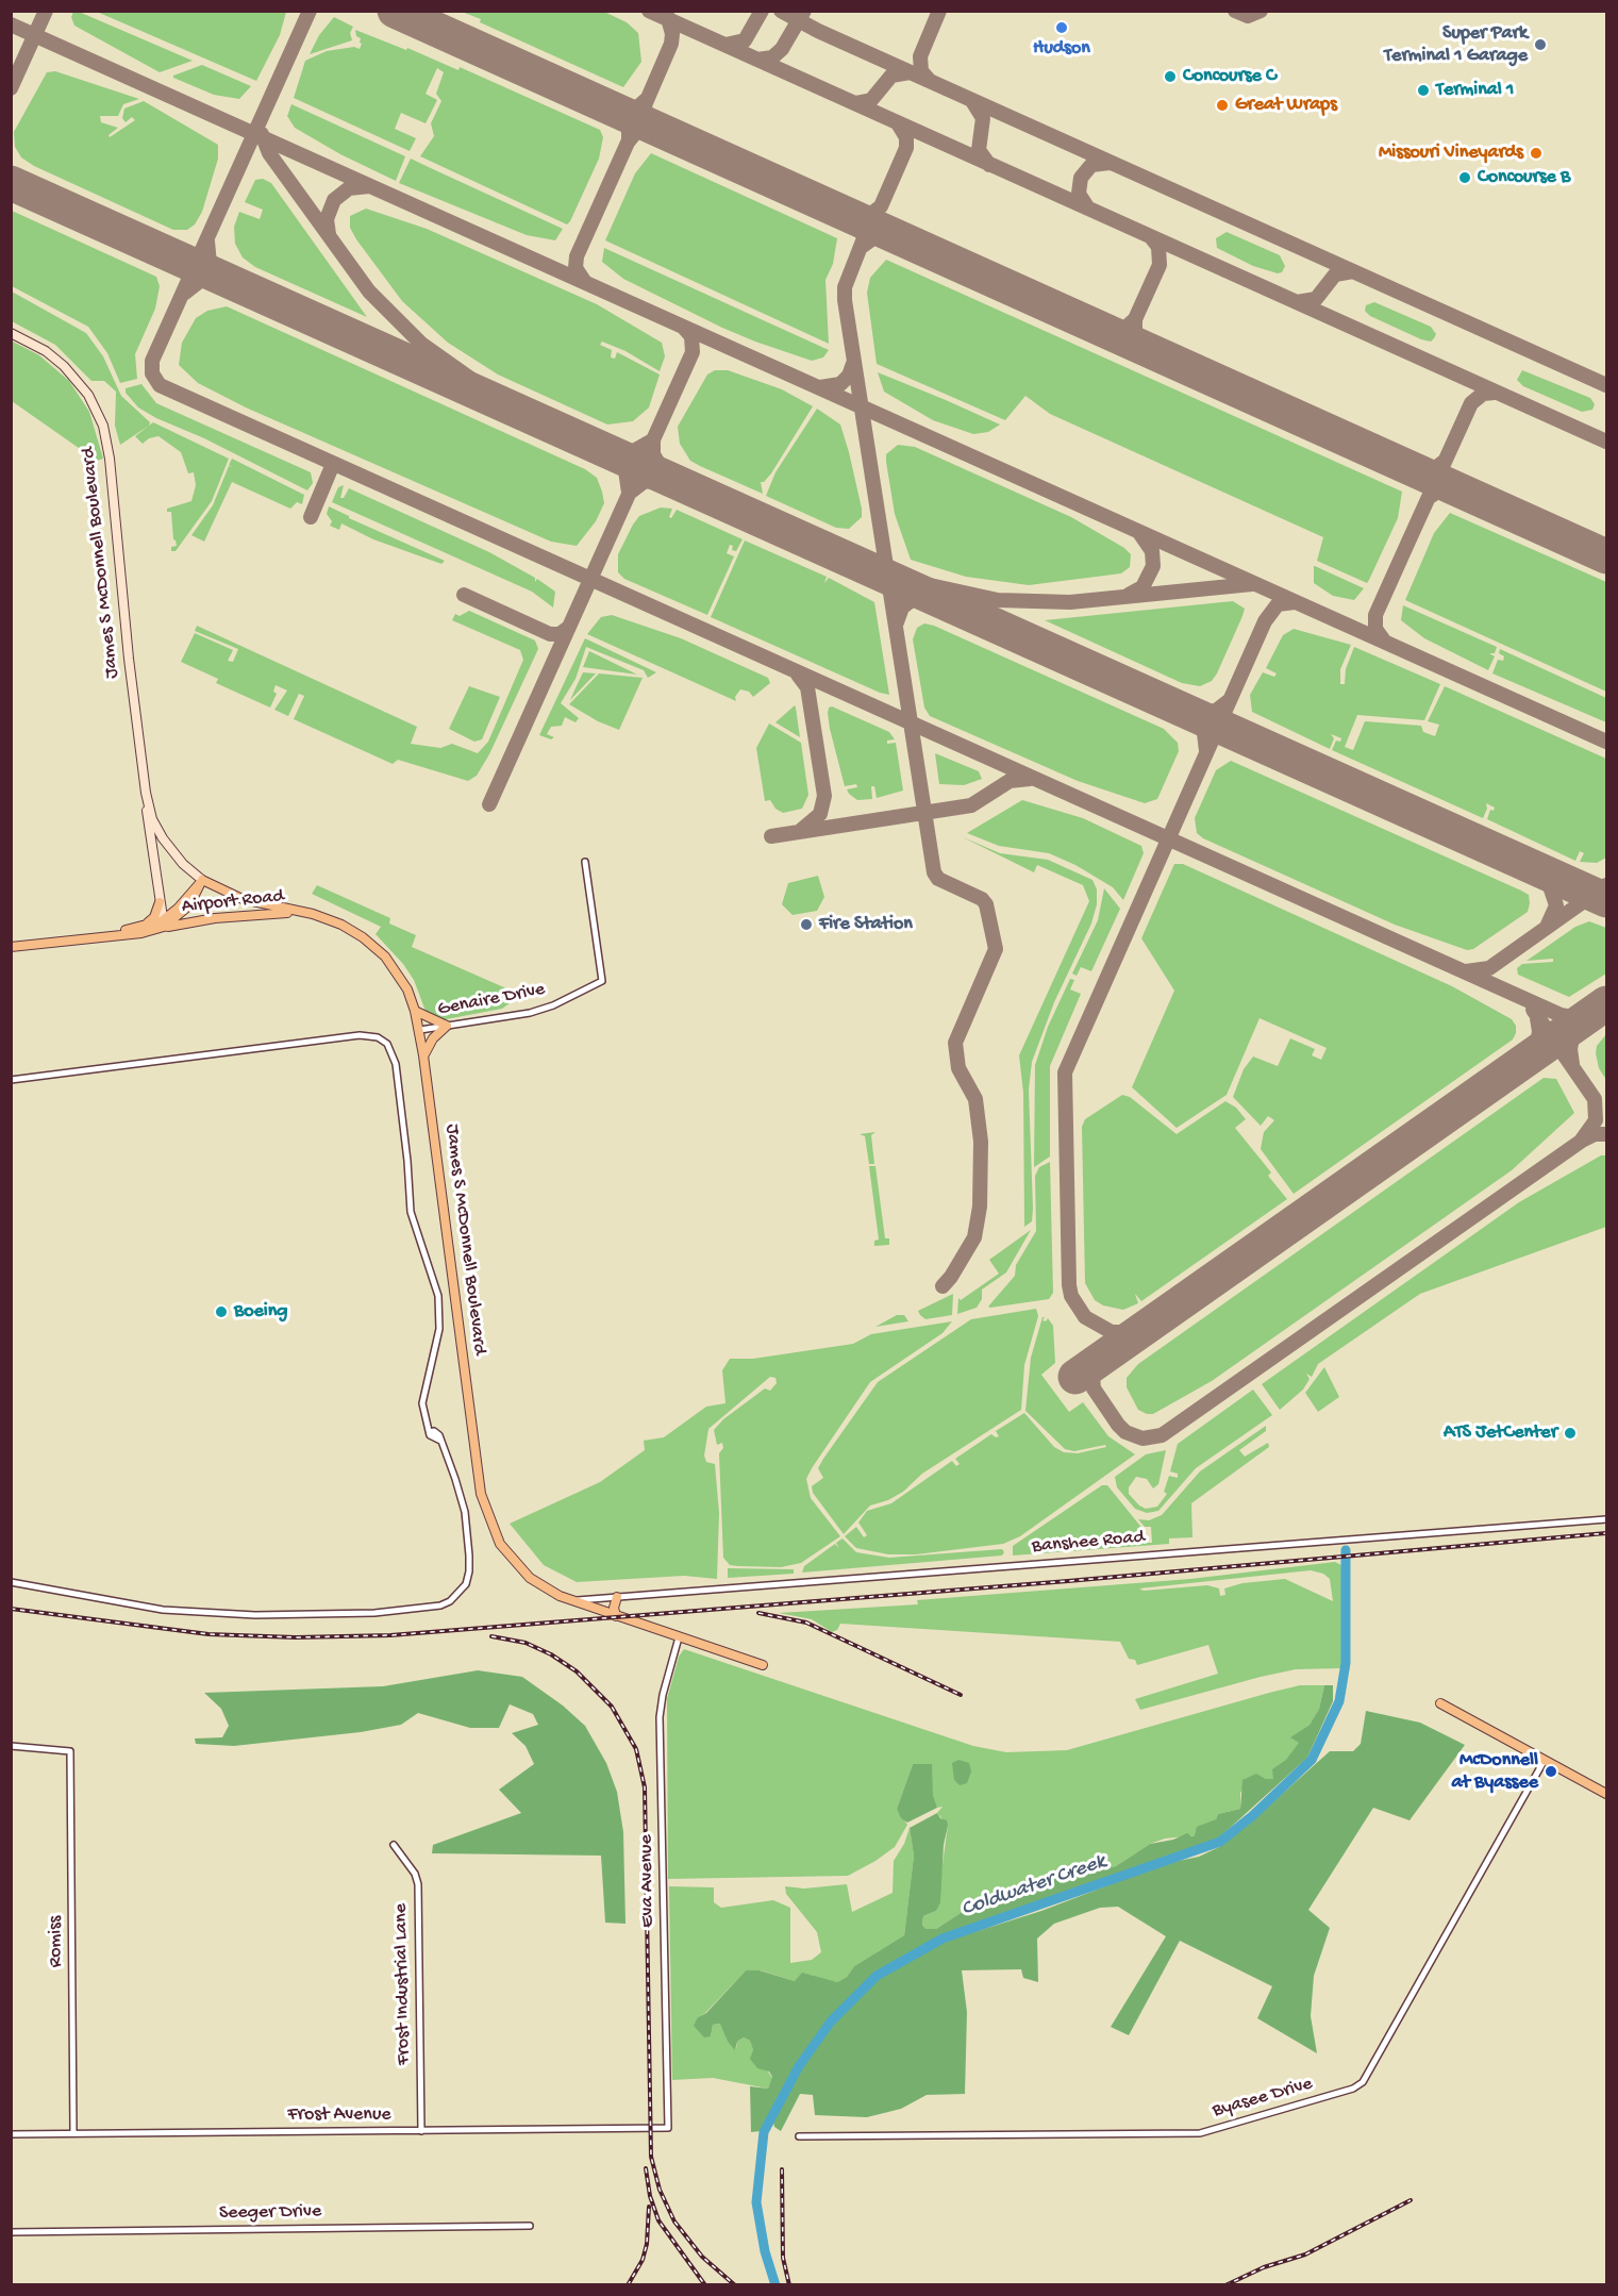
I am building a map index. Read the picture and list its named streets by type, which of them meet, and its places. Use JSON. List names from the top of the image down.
{
  "streets": {
    "main road": ["James S McDonnell Boulevard", "Airport Road"],
    "street": [
      "Genaire Drive",
      "Banshee Road",
      "Eva Avenue",
      "Romiss",
      "Frost Industrial Lane",
      "Byasee Drive",
      "Frost Avenue",
      "Seeger Drive"
    ]
  },
  "crossings": [
    ["James S McDonnell Boulevard", "Airport Road"],
    ["James S McDonnell Boulevard", "Genaire Drive"],
    ["James S McDonnell Boulevard", "Banshee Road"],
    ["James S McDonnell Boulevard", "Eva Avenue"],
    ["Eva Avenue", "Frost Avenue"],
    ["Romiss", "Frost Avenue"],
    ["Frost Industrial Lane", "Frost Avenue"]
  ],
  "water": ["Coldwater Creek"],
  "places": [
    "Hudson",
    "Super Park Terminal 1 Garage",
    "Concourse C",
    "Terminal 1",
    "Great Wraps",
    "Missouri Vineyards",
    "Concourse B",
    "Fire Station",
    "Boeing",
    "ATS JetCenter",
    "McDonnell at Byassee"
  ]
}
